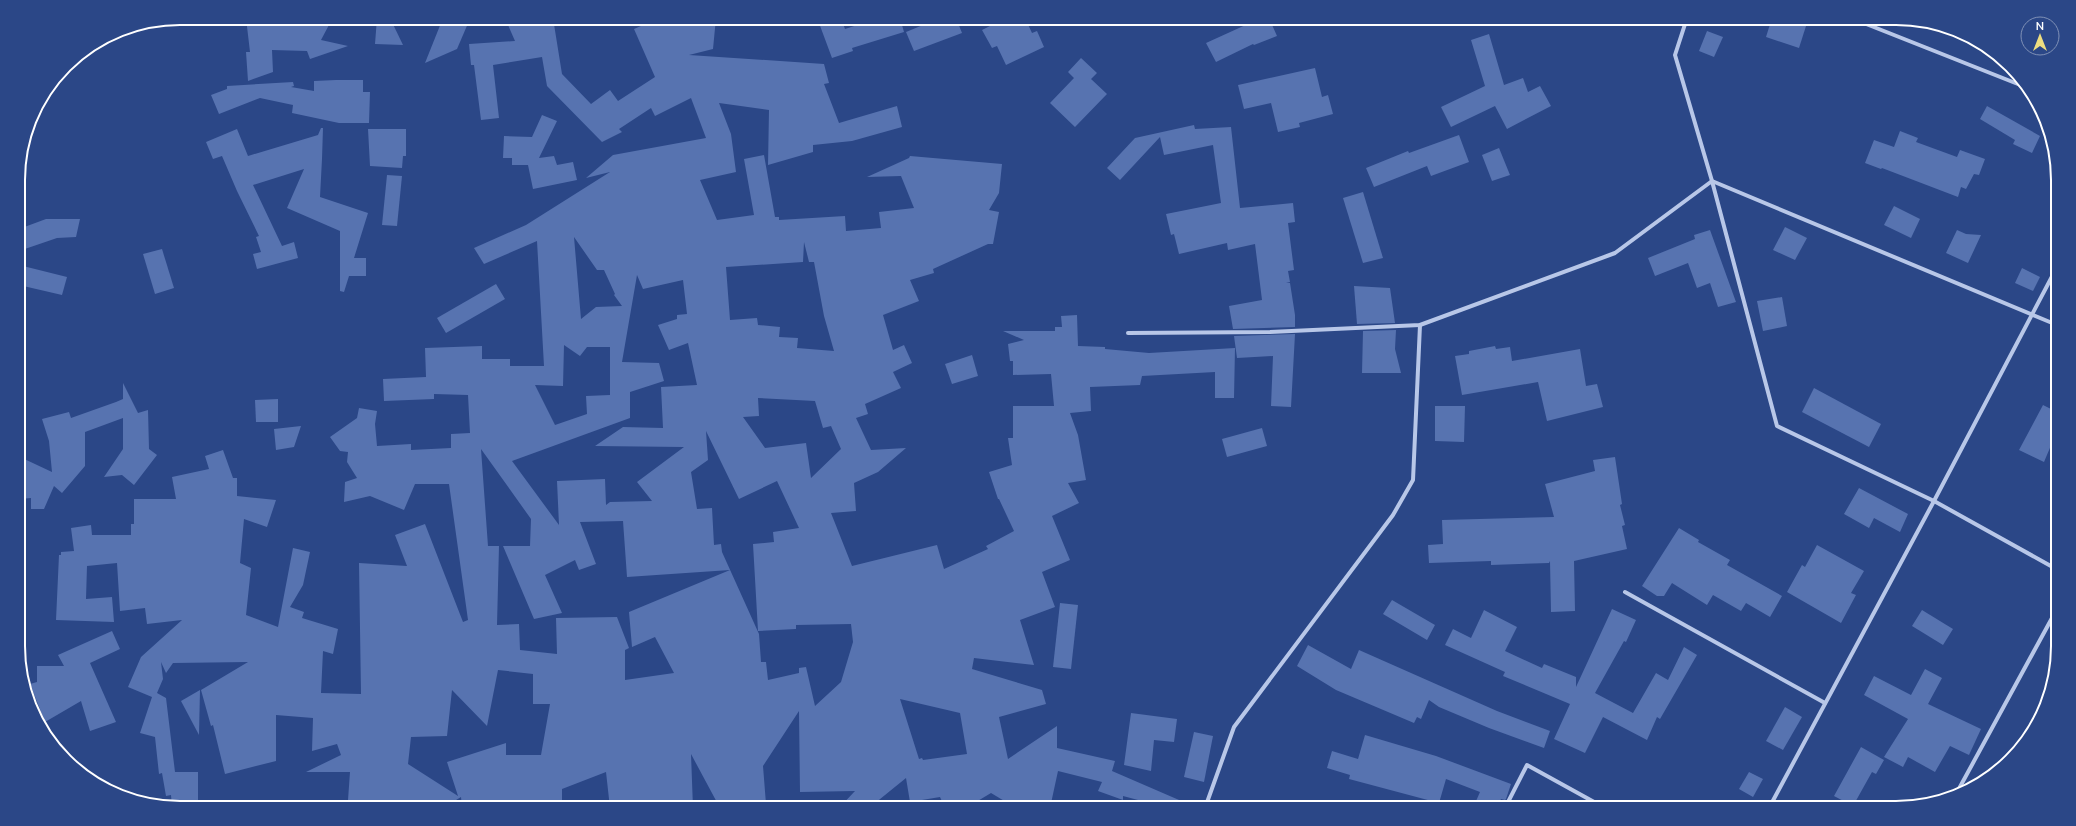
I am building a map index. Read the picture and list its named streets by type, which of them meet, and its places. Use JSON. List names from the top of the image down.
{
  "north": "top"
}
